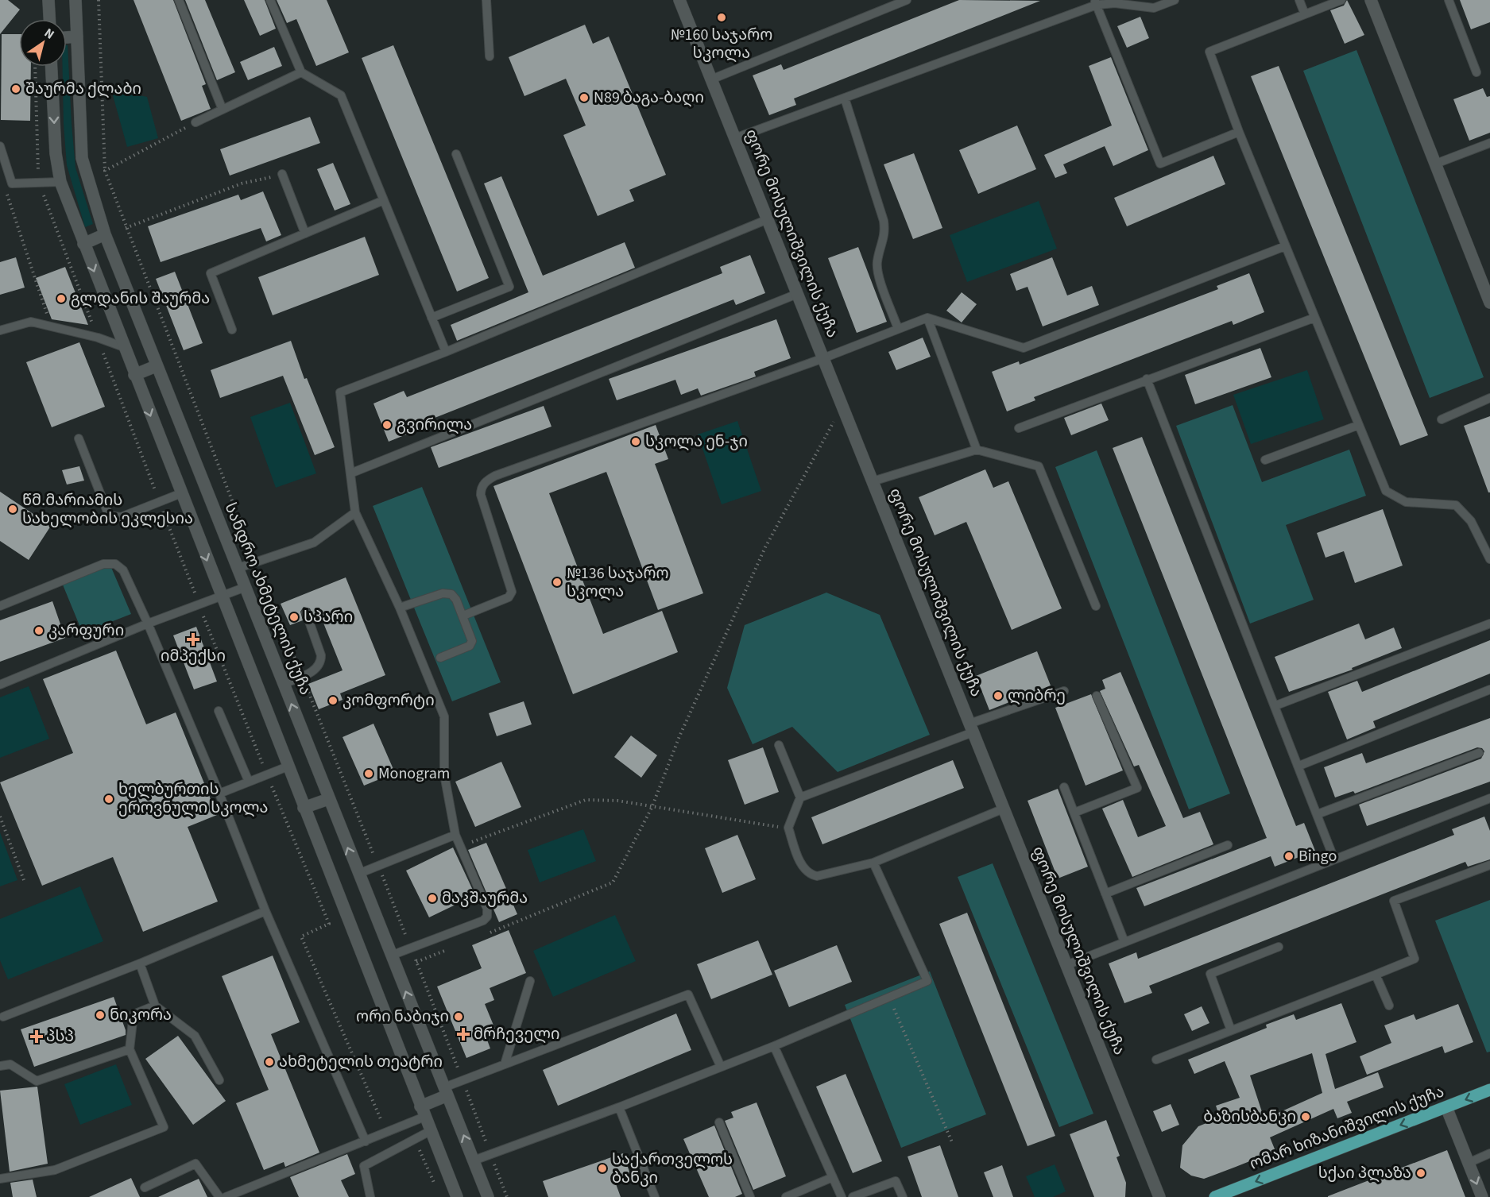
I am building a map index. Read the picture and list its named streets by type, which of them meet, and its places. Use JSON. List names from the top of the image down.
{
  "streets": {
    "main road": ["ფორე მოსულიშვილის ქუჩა", "სანდრო ახმეტელის ქუჩა", "ომარ ხიზანიშვილის ქუჩა"]
  },
  "one_way": ["ომარ ხიზანიშვილის ქუჩა"],
  "places": {
    "other": [
      "№160 საჯარო სკოლა",
      "შაურმა ქლაბი",
      "N89 ბაგა-ბაღი",
      "გლდანის შაურმა",
      "გვირილა",
      "სკოლა ენ-ჯი",
      "წმ.მარიამის სახელობის ეკლესია",
      "№136 საჯარო სკოლა",
      "სპარი",
      "კარფური",
      "ლიბრე",
      "კომფორტი",
      "Monogram",
      "ხელბურთის ეროვნული სკოლა",
      "Bingo",
      "მაკშაურმა",
      "ნიკორა",
      "ორი ნაბიჯი",
      "ახმეტელის თეატრი",
      "ბაზისბანკი",
      "საქართველოს ბანკი",
      "სქაი პლაზა"
    ],
    "health": ["იმპექსი", "მრჩეველი", "პსპ"]
  },
  "north": "top right"
}
